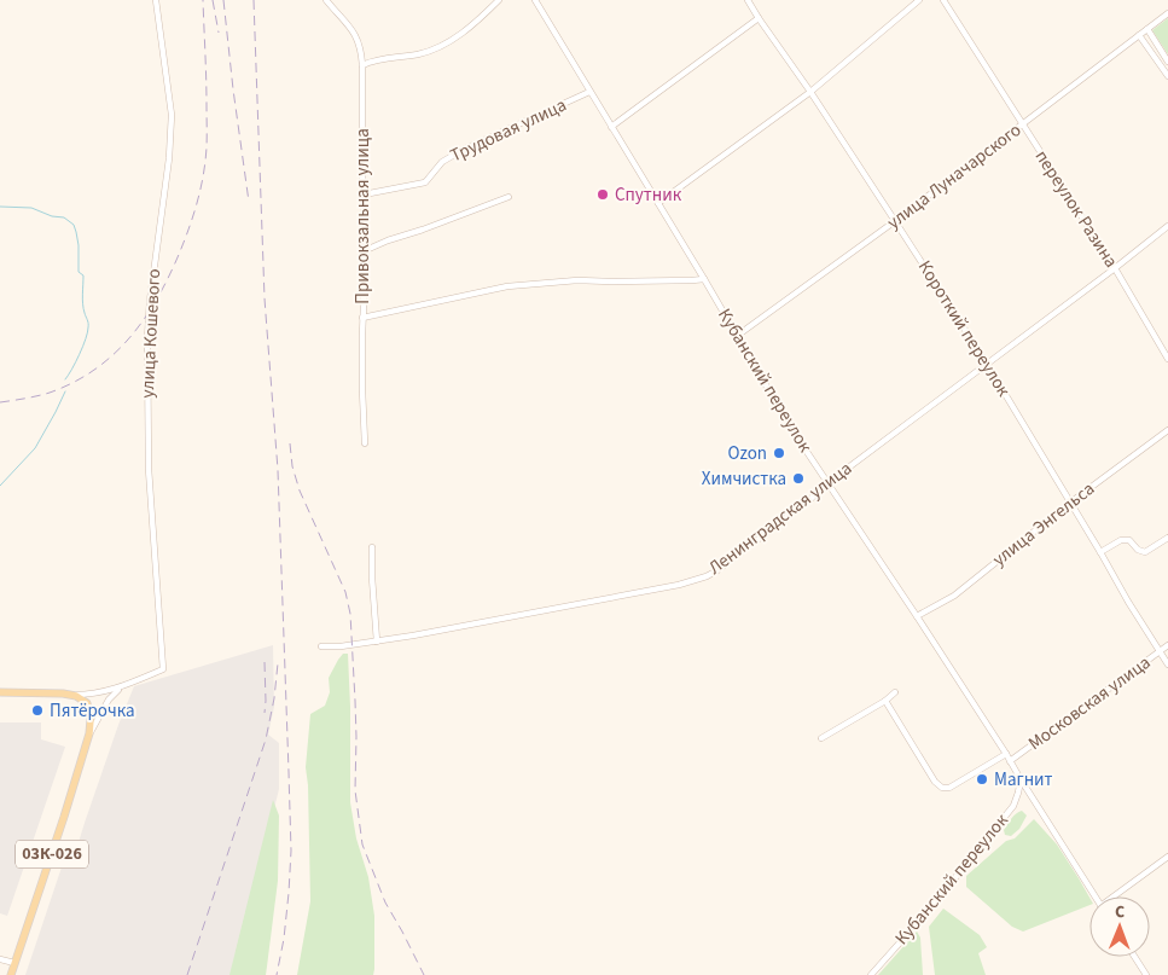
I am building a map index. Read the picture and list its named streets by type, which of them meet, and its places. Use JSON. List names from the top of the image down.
{
  "streets": {
    "main road": ["03К-026"],
    "street": [
      "Трудовая улица",
      "улица Луначарского",
      "переулок Разина",
      "Привокзальная улица",
      "Короткий переулок",
      "улица Кошевого",
      "Кубанский переулок",
      "Ленинградская улица",
      "улица Энгельса",
      "Московская улица"
    ]
  },
  "crossings": [
    ["Трудовая улица", "Привокзальная улица"],
    ["Трудовая улица", "Кубанский переулок"],
    ["улица Луначарского", "переулок Разина"],
    ["улица Луначарского", "Короткий переулок"],
    ["улица Луначарского", "Кубанский переулок"],
    ["переулок Разина", "Ленинградская улица"],
    ["Короткий переулок", "Ленинградская улица"],
    ["Короткий переулок", "улица Энгельса"],
    ["Короткий переулок", "Московская улица"],
    ["Кубанский переулок", "Ленинградская улица"],
    ["Кубанский переулок", "улица Энгельса"],
    ["Кубанский переулок", "Московская улица"]
  ],
  "places": [
    "Спутник",
    "Ozon",
    "Химчистка",
    "Пятёрочка",
    "Магнит"
  ],
  "north": "top"
}
